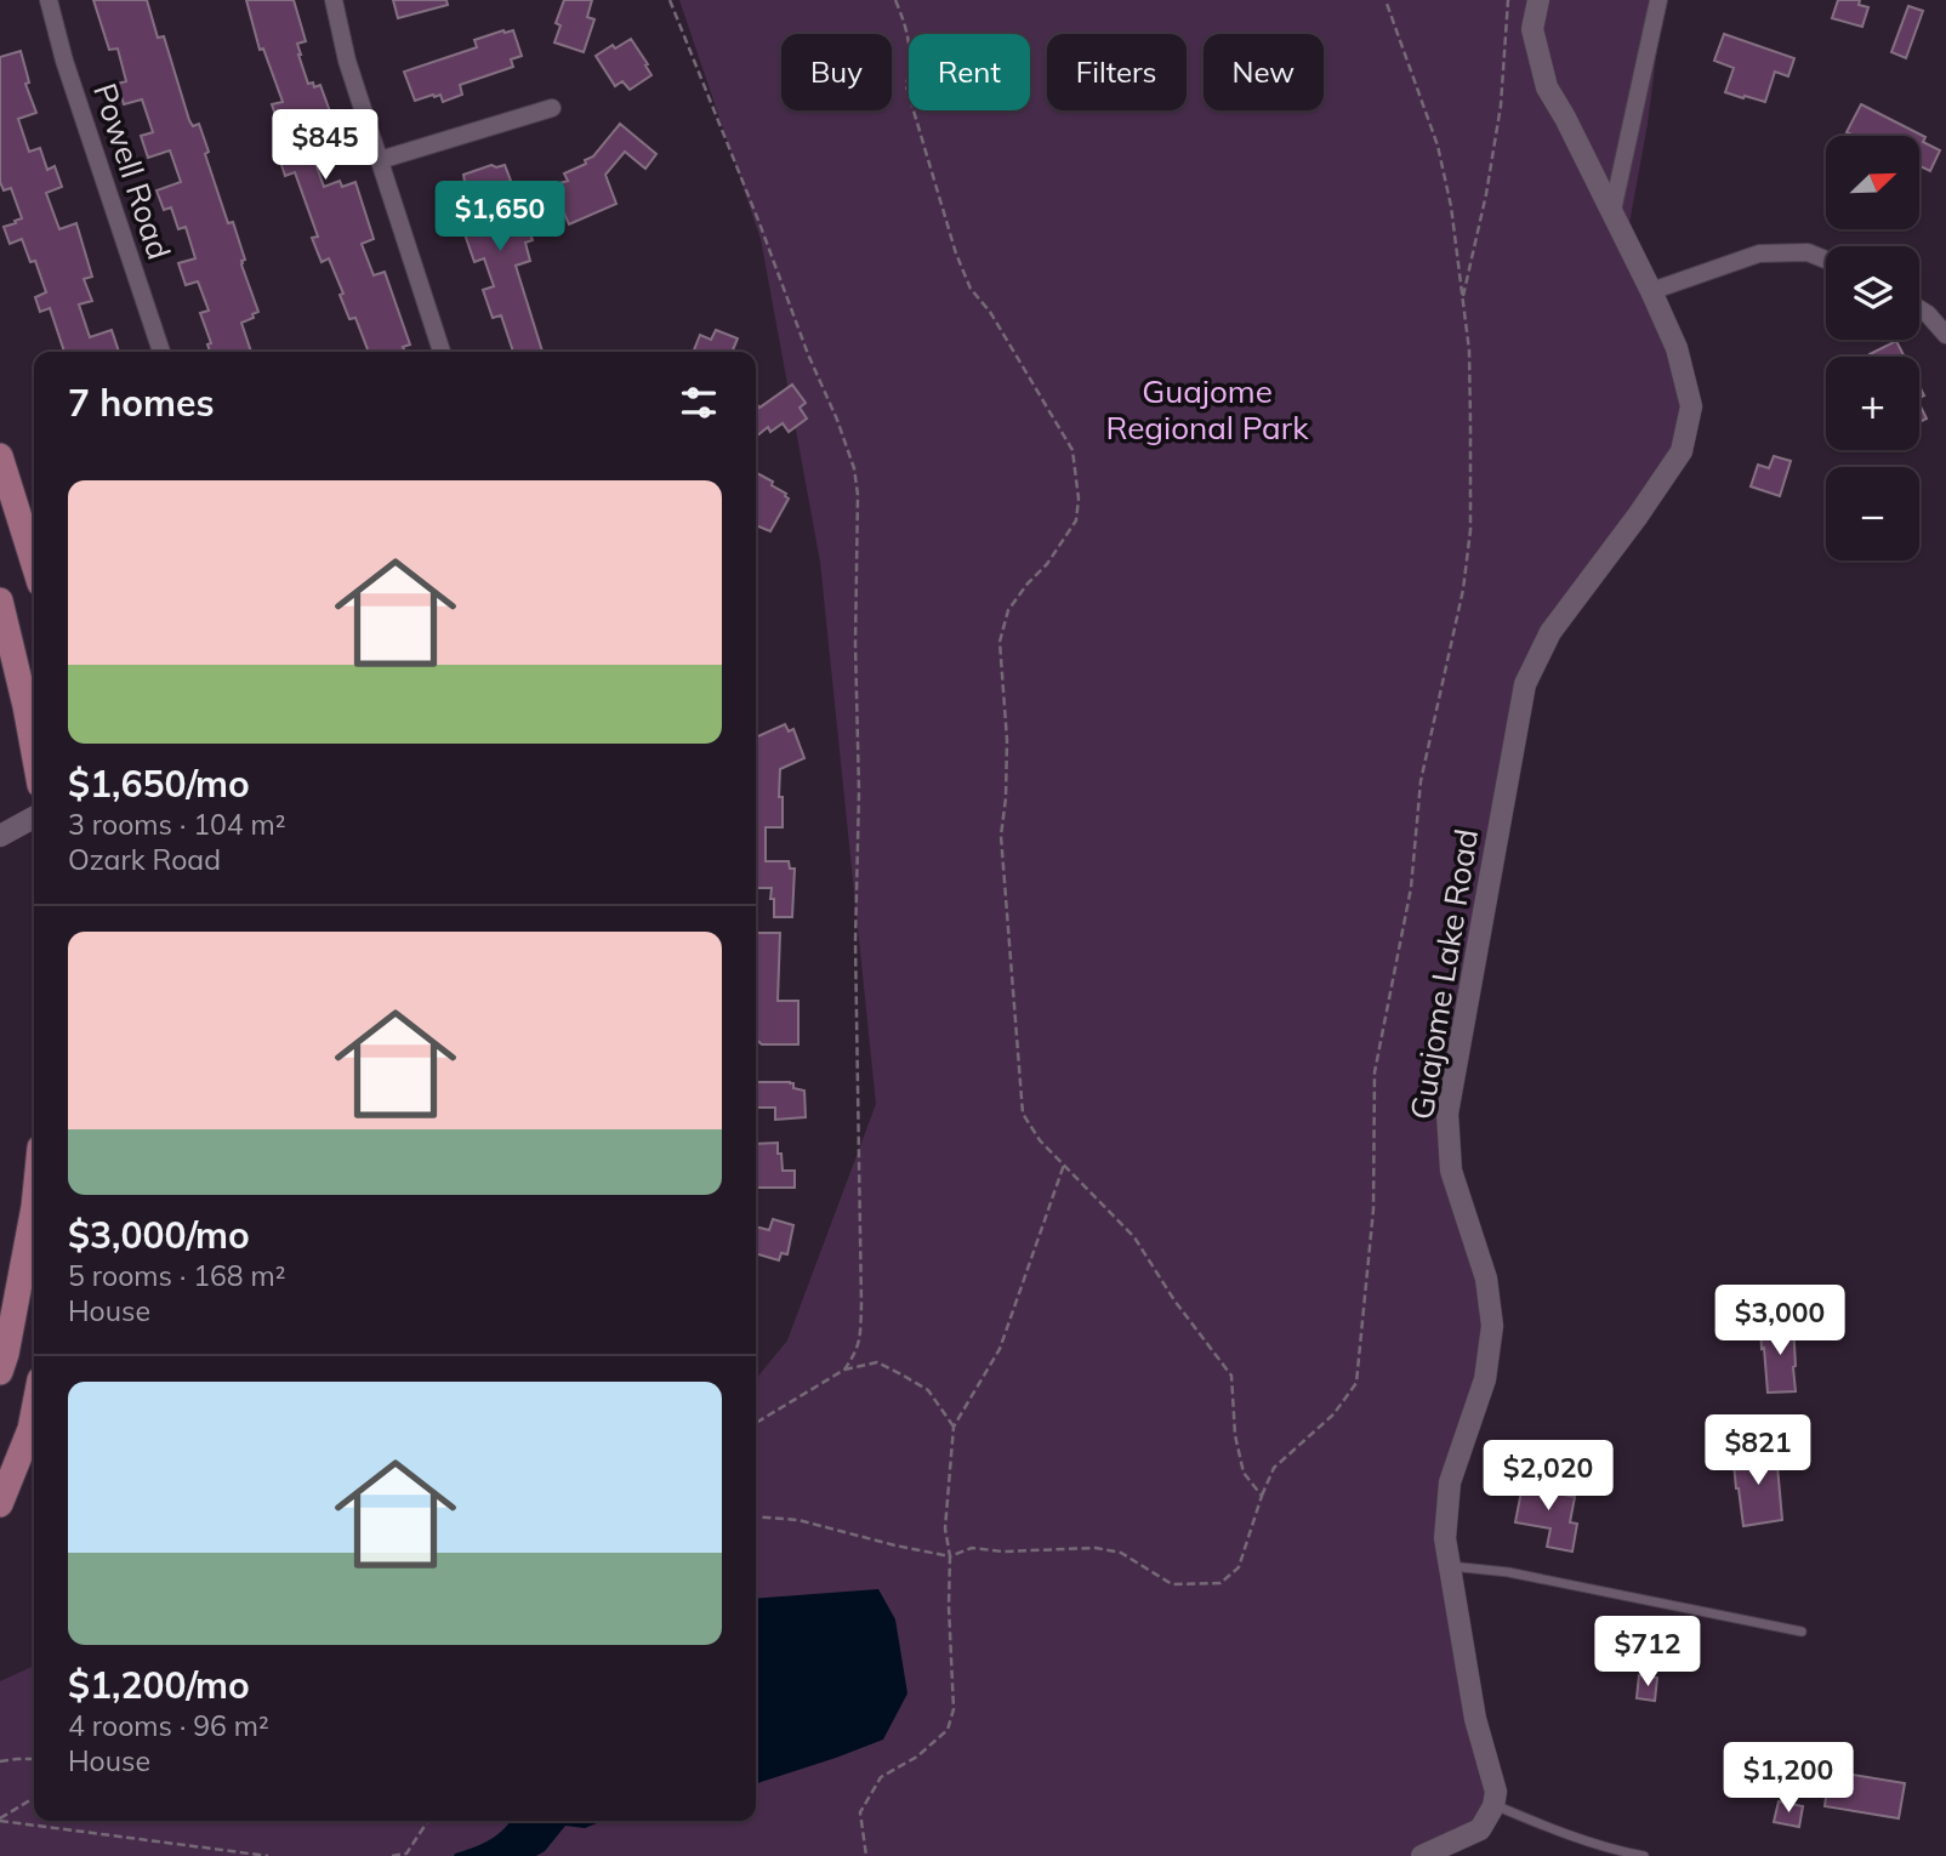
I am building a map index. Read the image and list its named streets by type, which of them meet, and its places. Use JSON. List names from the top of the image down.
{
  "streets": {
    "street": ["Powell Road", "Guajome Lake Road"]
  },
  "parks": ["Guajome Regional Park"],
  "north": "top right",
  "page": {
    "chip": [
      "Buy",
      "Rent",
      "Filters",
      "New"
    ],
    "price": [
      "$845",
      "$1,650",
      "$3,000",
      "$821",
      "$2,020",
      "$712",
      "$1,200"
    ],
    "map_buttons": ["+", "−"],
    "heading": "7 homes",
    "list": [
      {
        "name": "$1,650/mo",
        "note": "3 rooms · 104 m² · Ozark Road"
      },
      {
        "name": "$3,000/mo",
        "note": "5 rooms · 168 m² · House"
      },
      {
        "name": "$1,200/mo",
        "note": "4 rooms · 96 m² · House"
      }
    ]
  }
}
